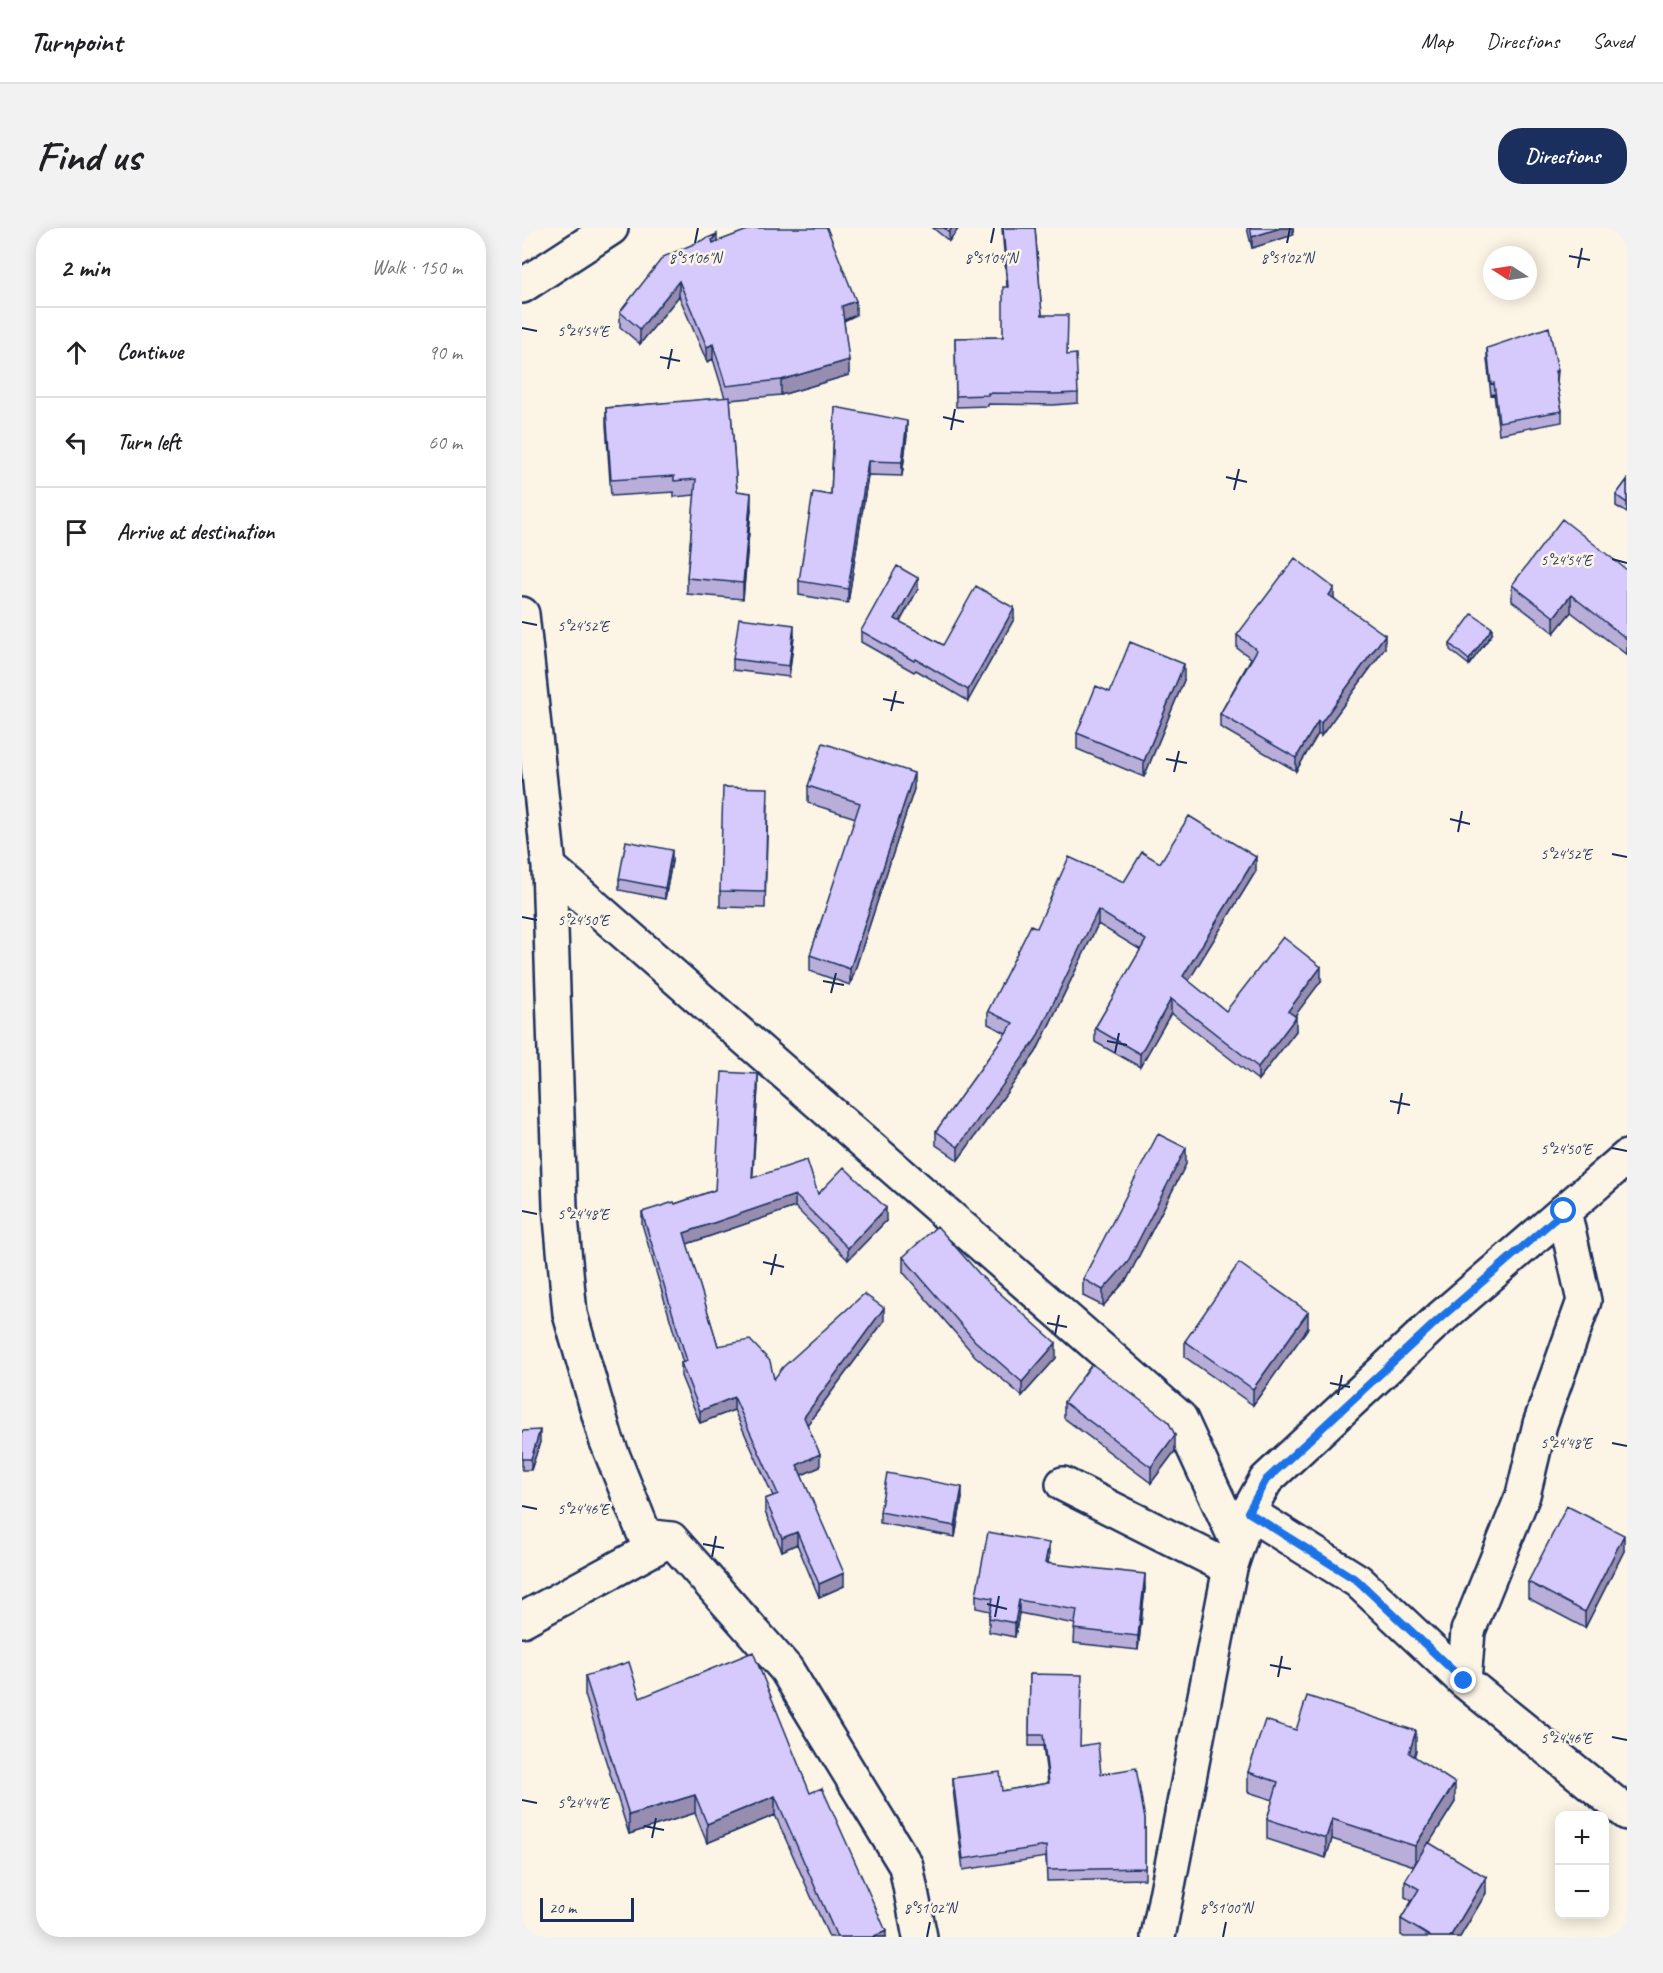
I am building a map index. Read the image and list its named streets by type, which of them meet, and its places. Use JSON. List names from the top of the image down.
{
  "scale_bar": "20 m",
  "north": "left",
  "page": {
    "header": "Turnpoint",
    "nav": ["Map", "Directions", "Saved"],
    "buttons": "Directions",
    "title": "Find us",
    "heading": ["2 min", "Walk · 150 m"],
    "list": [
      ["Continue", "90 m"],
      ["Turn left", "60 m"],
      "Arrive at destination"
    ],
    "map_buttons": ["+", "−"],
    "scale": "20 m"
  },
  "coordinates": [
    "8°51'06\"N",
    "8°51'04\"N",
    "8°51'02\"N",
    "5°24'54\"E",
    "5°24'52\"E",
    "5°24'50\"E",
    "5°24'48\"E",
    "5°24'46\"E",
    "5°24'44\"E",
    "8°51'00\"N"
  ]
}
